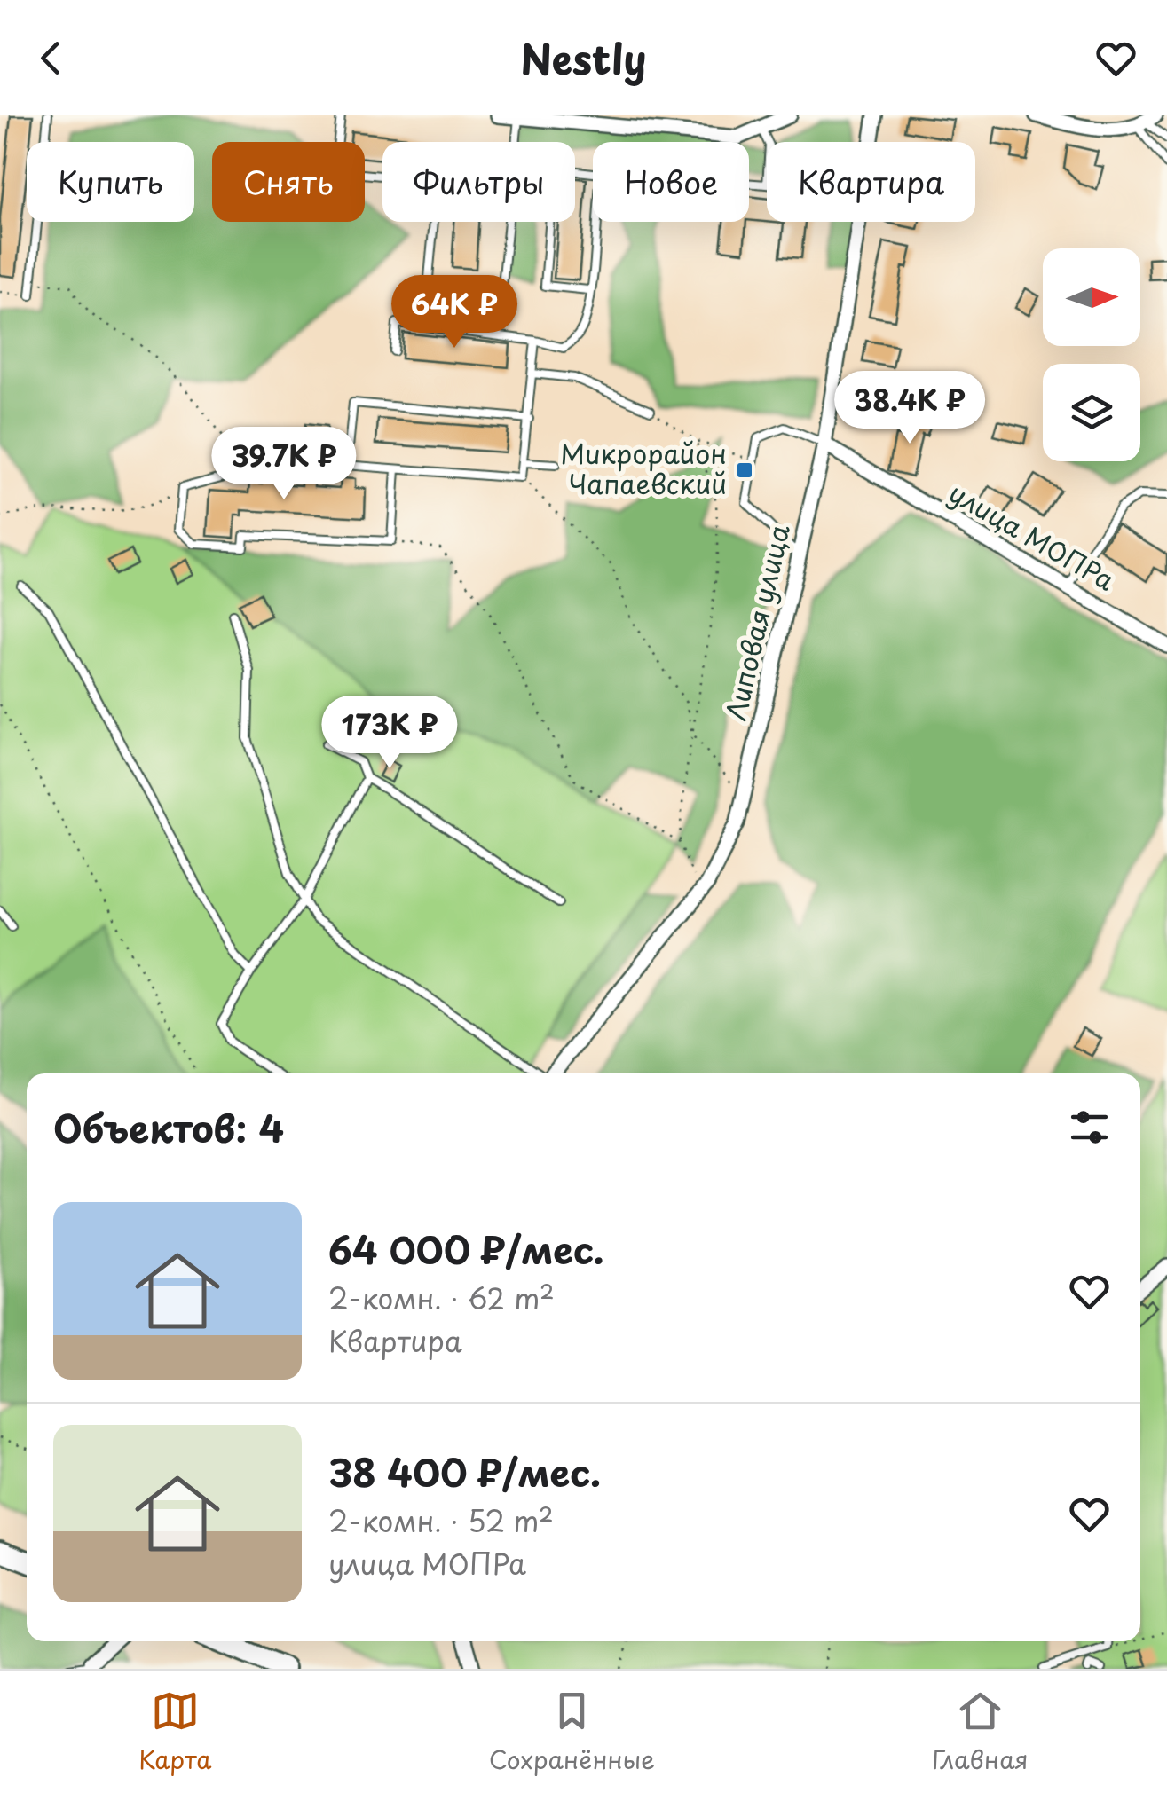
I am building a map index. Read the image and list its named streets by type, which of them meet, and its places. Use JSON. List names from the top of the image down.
{
  "streets": {
    "street": ["улица МОПРа", "Липовая улица"]
  },
  "crossings": [
    ["улица МОПРа", "Липовая улица"]
  ],
  "places": {
    "transit": ["Микрорайон Чапаевский"]
  },
  "north": "right",
  "page": {
    "header": "Nestly",
    "chip": [
      "Купить",
      "Снять",
      "Фильтры",
      "Новое",
      "Квартира"
    ],
    "price": [
      "64K ₽",
      "38.4K ₽",
      "39.7K ₽",
      "173K ₽"
    ],
    "heading": "Объектов: 4",
    "list": [
      {
        "name": "64 000 ₽/мес.",
        "note": "2-комн. · 62 m² · Квартира"
      },
      {
        "name": "38 400 ₽/мес.",
        "note": "2-комн. · 52 m² · улица МОПРа"
      }
    ],
    "tabs": ["Карта", "Сохранённые", "Главная"]
  }
}
